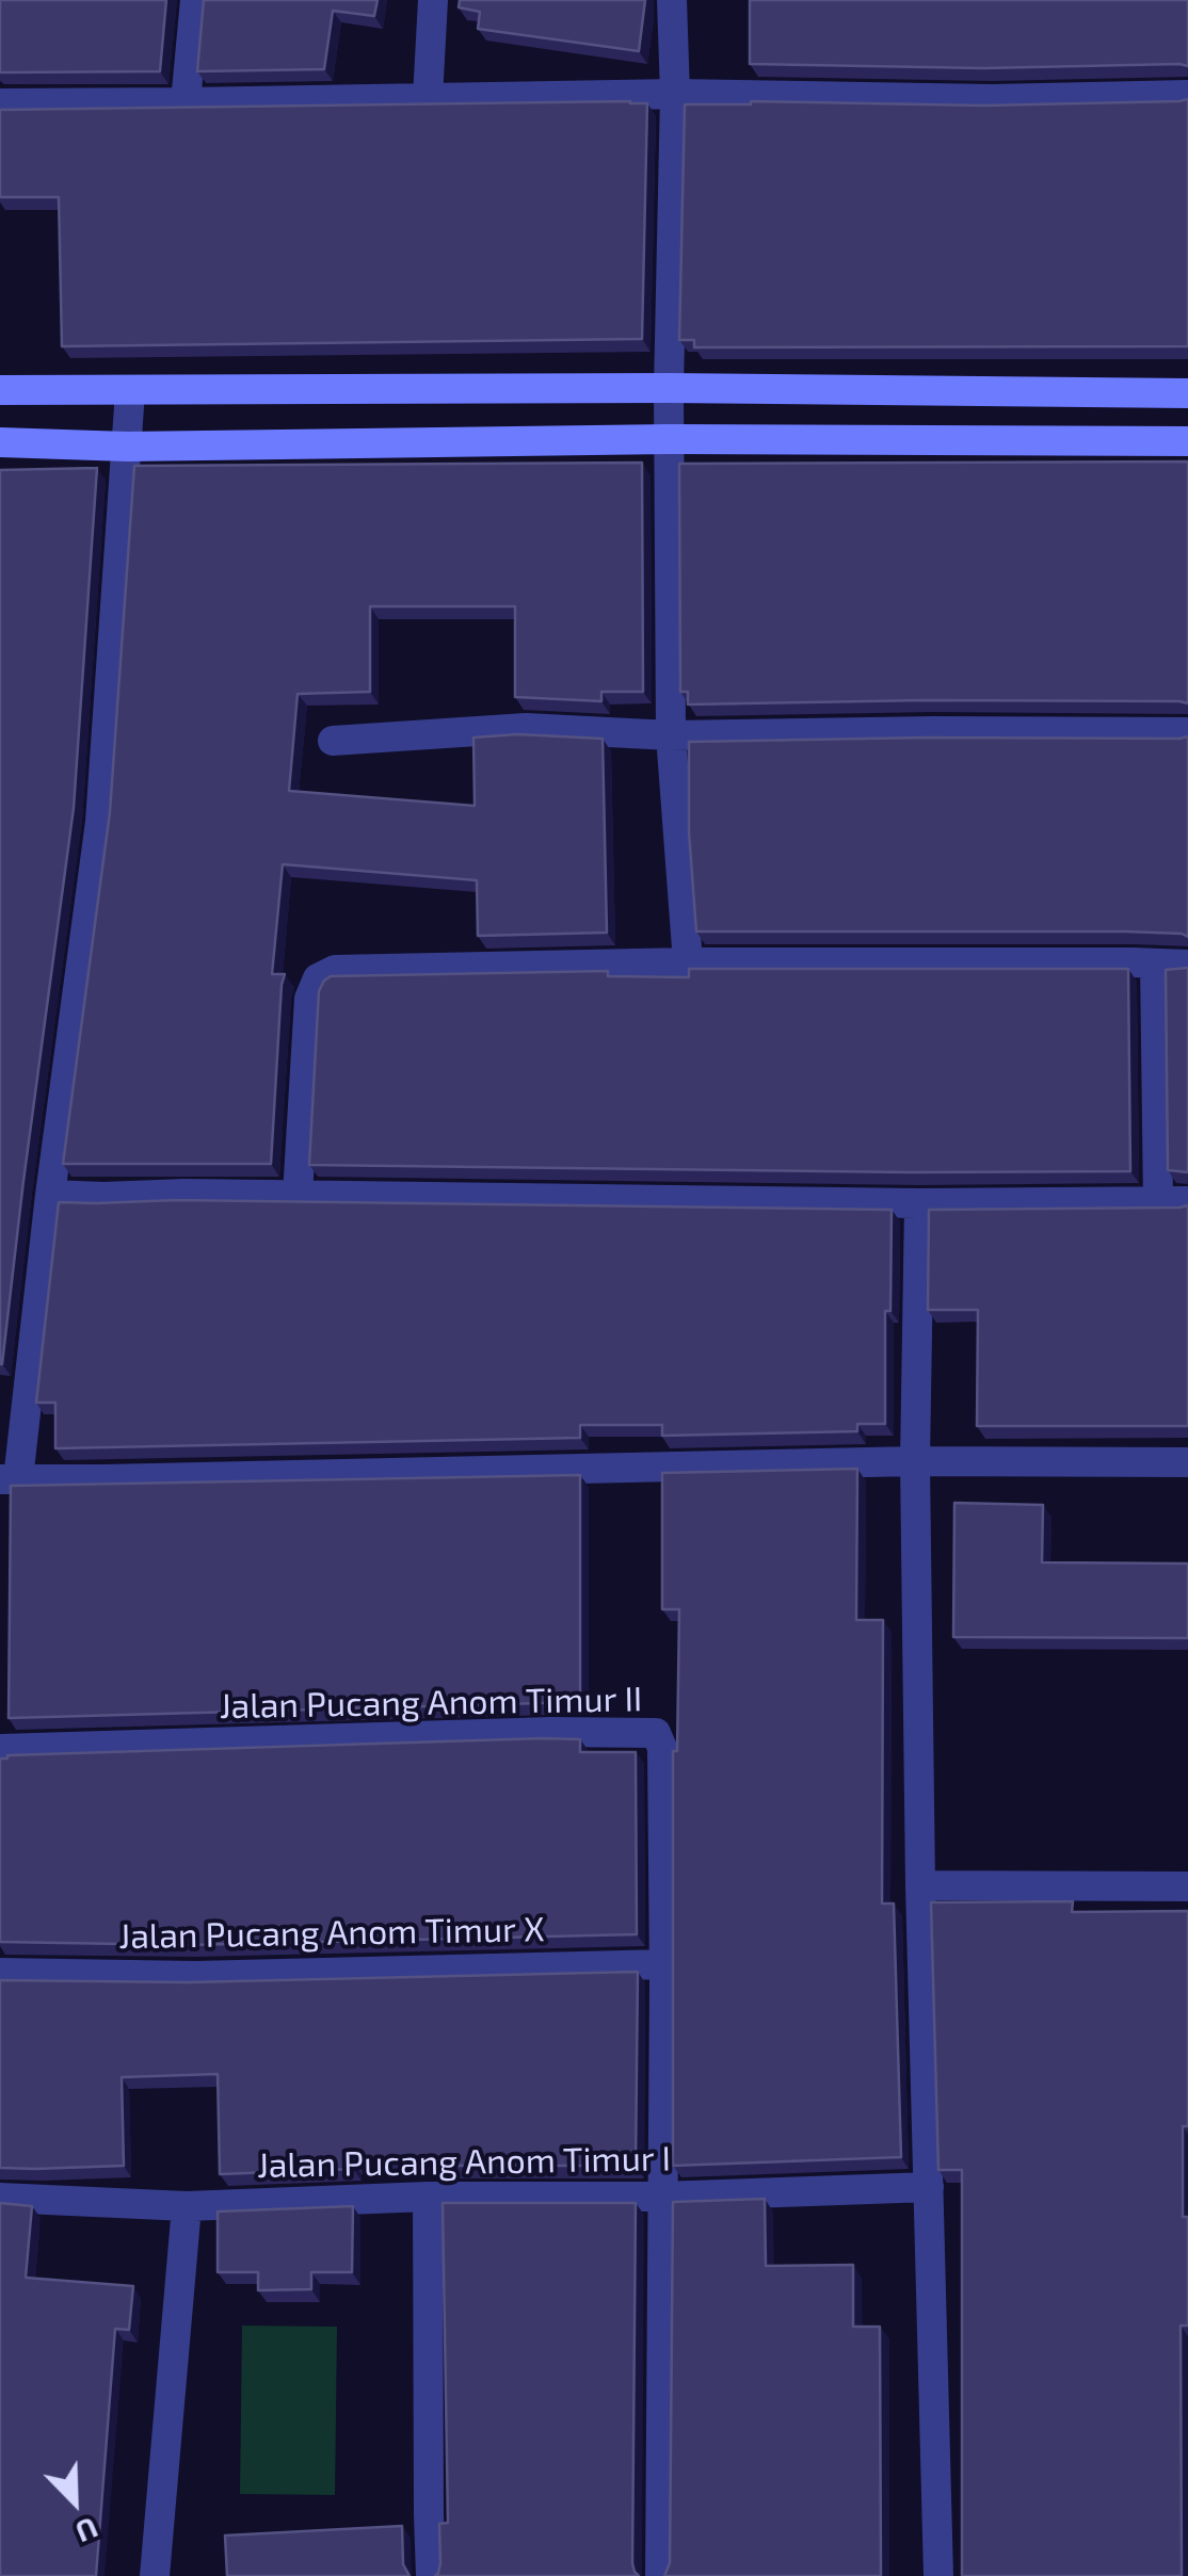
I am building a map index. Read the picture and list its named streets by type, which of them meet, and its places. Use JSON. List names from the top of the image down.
{
  "streets": {
    "street": ["Jalan Pucang Anom Timur II", "Jalan Pucang Anom Timur X", "Jalan Pucang Anom Timur I"]
  },
  "crossings": [
    ["Jalan Pucang Anom Timur II", "Jalan Pucang Anom Timur X"],
    ["Jalan Pucang Anom Timur II", "Jalan Pucang Anom Timur I"]
  ],
  "north": "bottom right"
}
